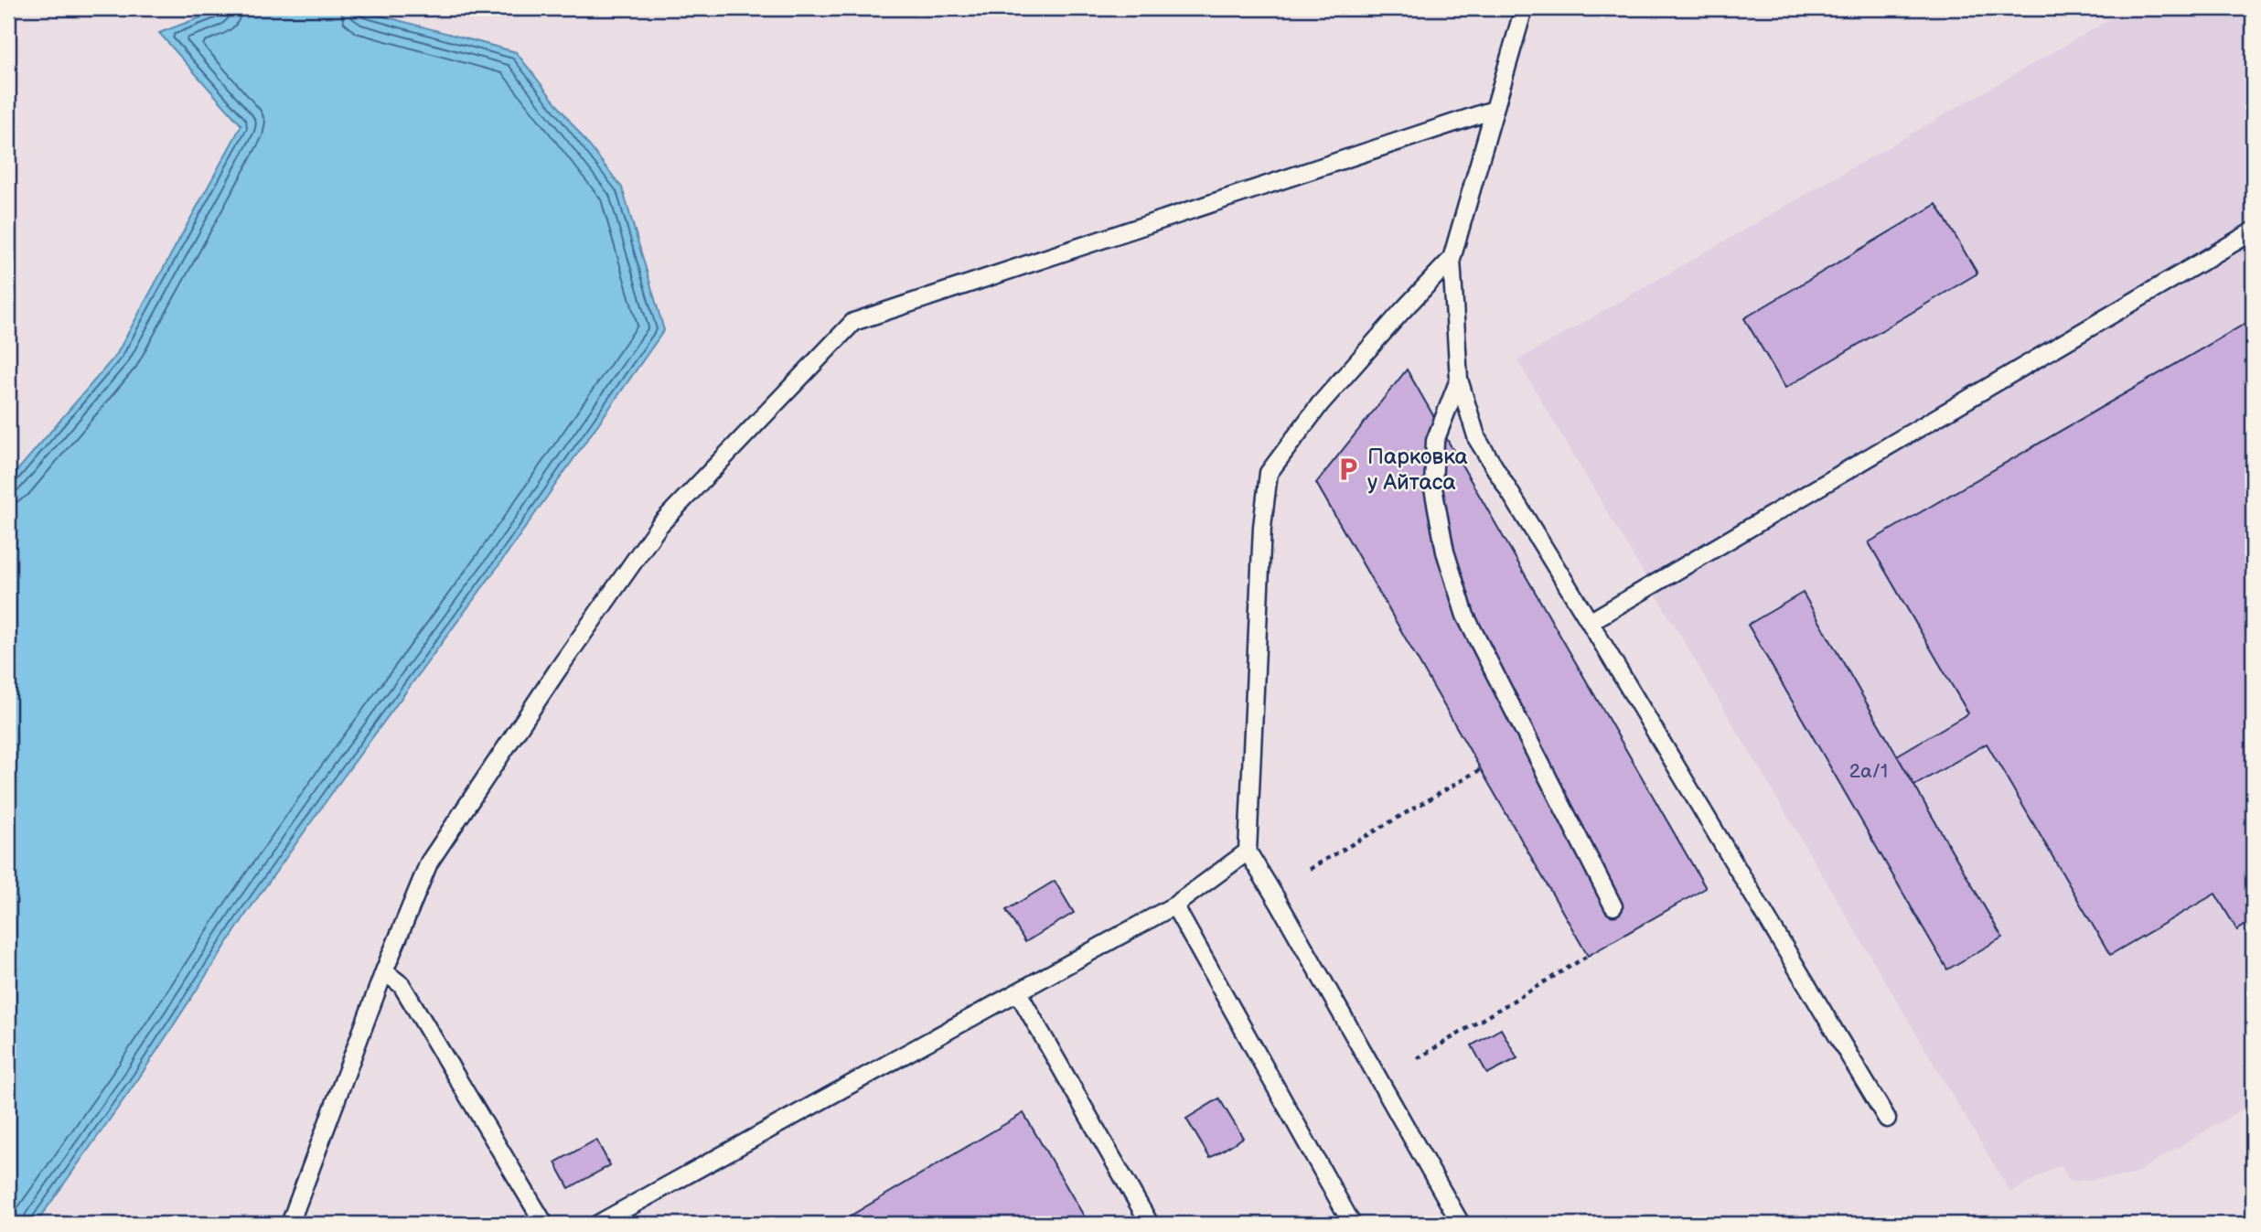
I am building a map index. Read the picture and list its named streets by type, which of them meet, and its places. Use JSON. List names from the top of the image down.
{
  "places": {
    "parking": ["Парковка у Айтаса"]
  },
  "house_numbers": ["2а/1"]
}
